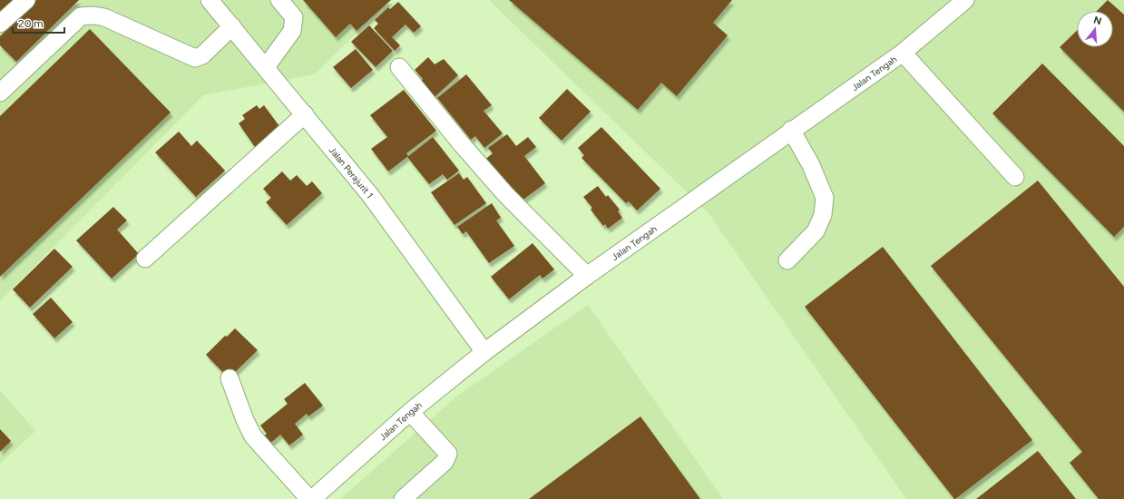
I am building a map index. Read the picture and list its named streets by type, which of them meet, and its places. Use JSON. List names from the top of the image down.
{
  "streets": {
    "street": ["Jalan Tengah", "Jalan Perajurit 1"]
  },
  "crossings": [
    ["Jalan Tengah", "Jalan Perajurit 1"]
  ],
  "scale_bar": "20 m",
  "north": "top"
}
